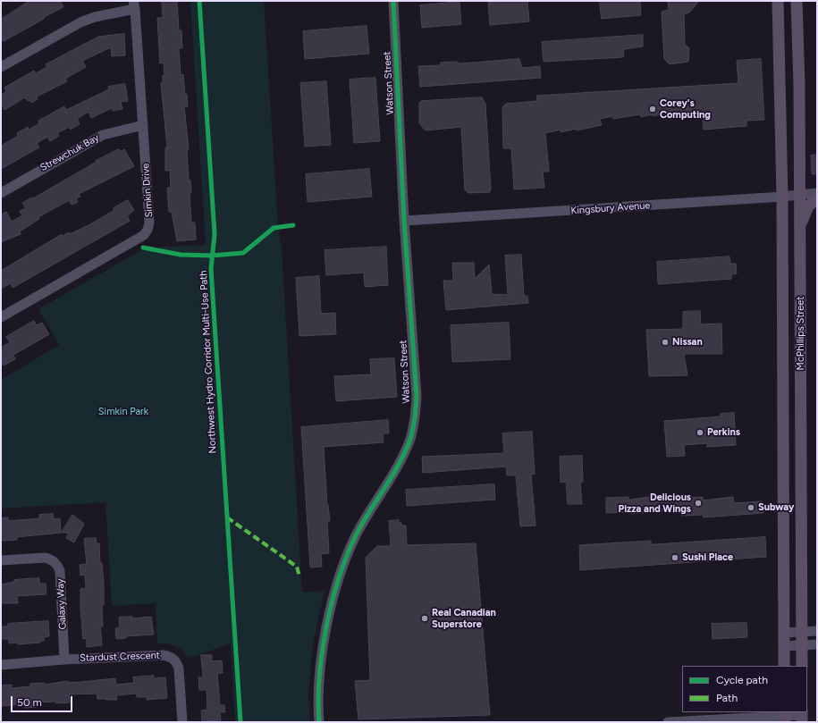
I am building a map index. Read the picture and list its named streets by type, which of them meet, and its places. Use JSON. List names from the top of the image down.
{
  "streets": {
    "main road": ["McPhillips Street"],
    "street": [
      "Watson Street",
      "Strewchuk Bay",
      "Simkin Drive",
      "Kingsbury Avenue",
      "Galaxy Way",
      "Stardust Crescent"
    ],
    "cycle path": ["Northwest Hydro Corridor Multi-Use Path"]
  },
  "crossings": [
    ["Watson Street", "Kingsbury Avenue"],
    ["Strewchuk Bay", "Simkin Drive"],
    ["Kingsbury Avenue", "McPhillips Street"],
    ["Galaxy Way", "Stardust Crescent"]
  ],
  "parks": ["Simkin Park"],
  "places": [
    "Corey's Computing",
    "Nissan",
    "Perkins",
    "Delicious Pizza and Wings",
    "Subway",
    "Sushi Place",
    "Real Canadian Superstore"
  ],
  "legend": ["Cycle path", "Path"],
  "scale_bar": "50 m"
}
